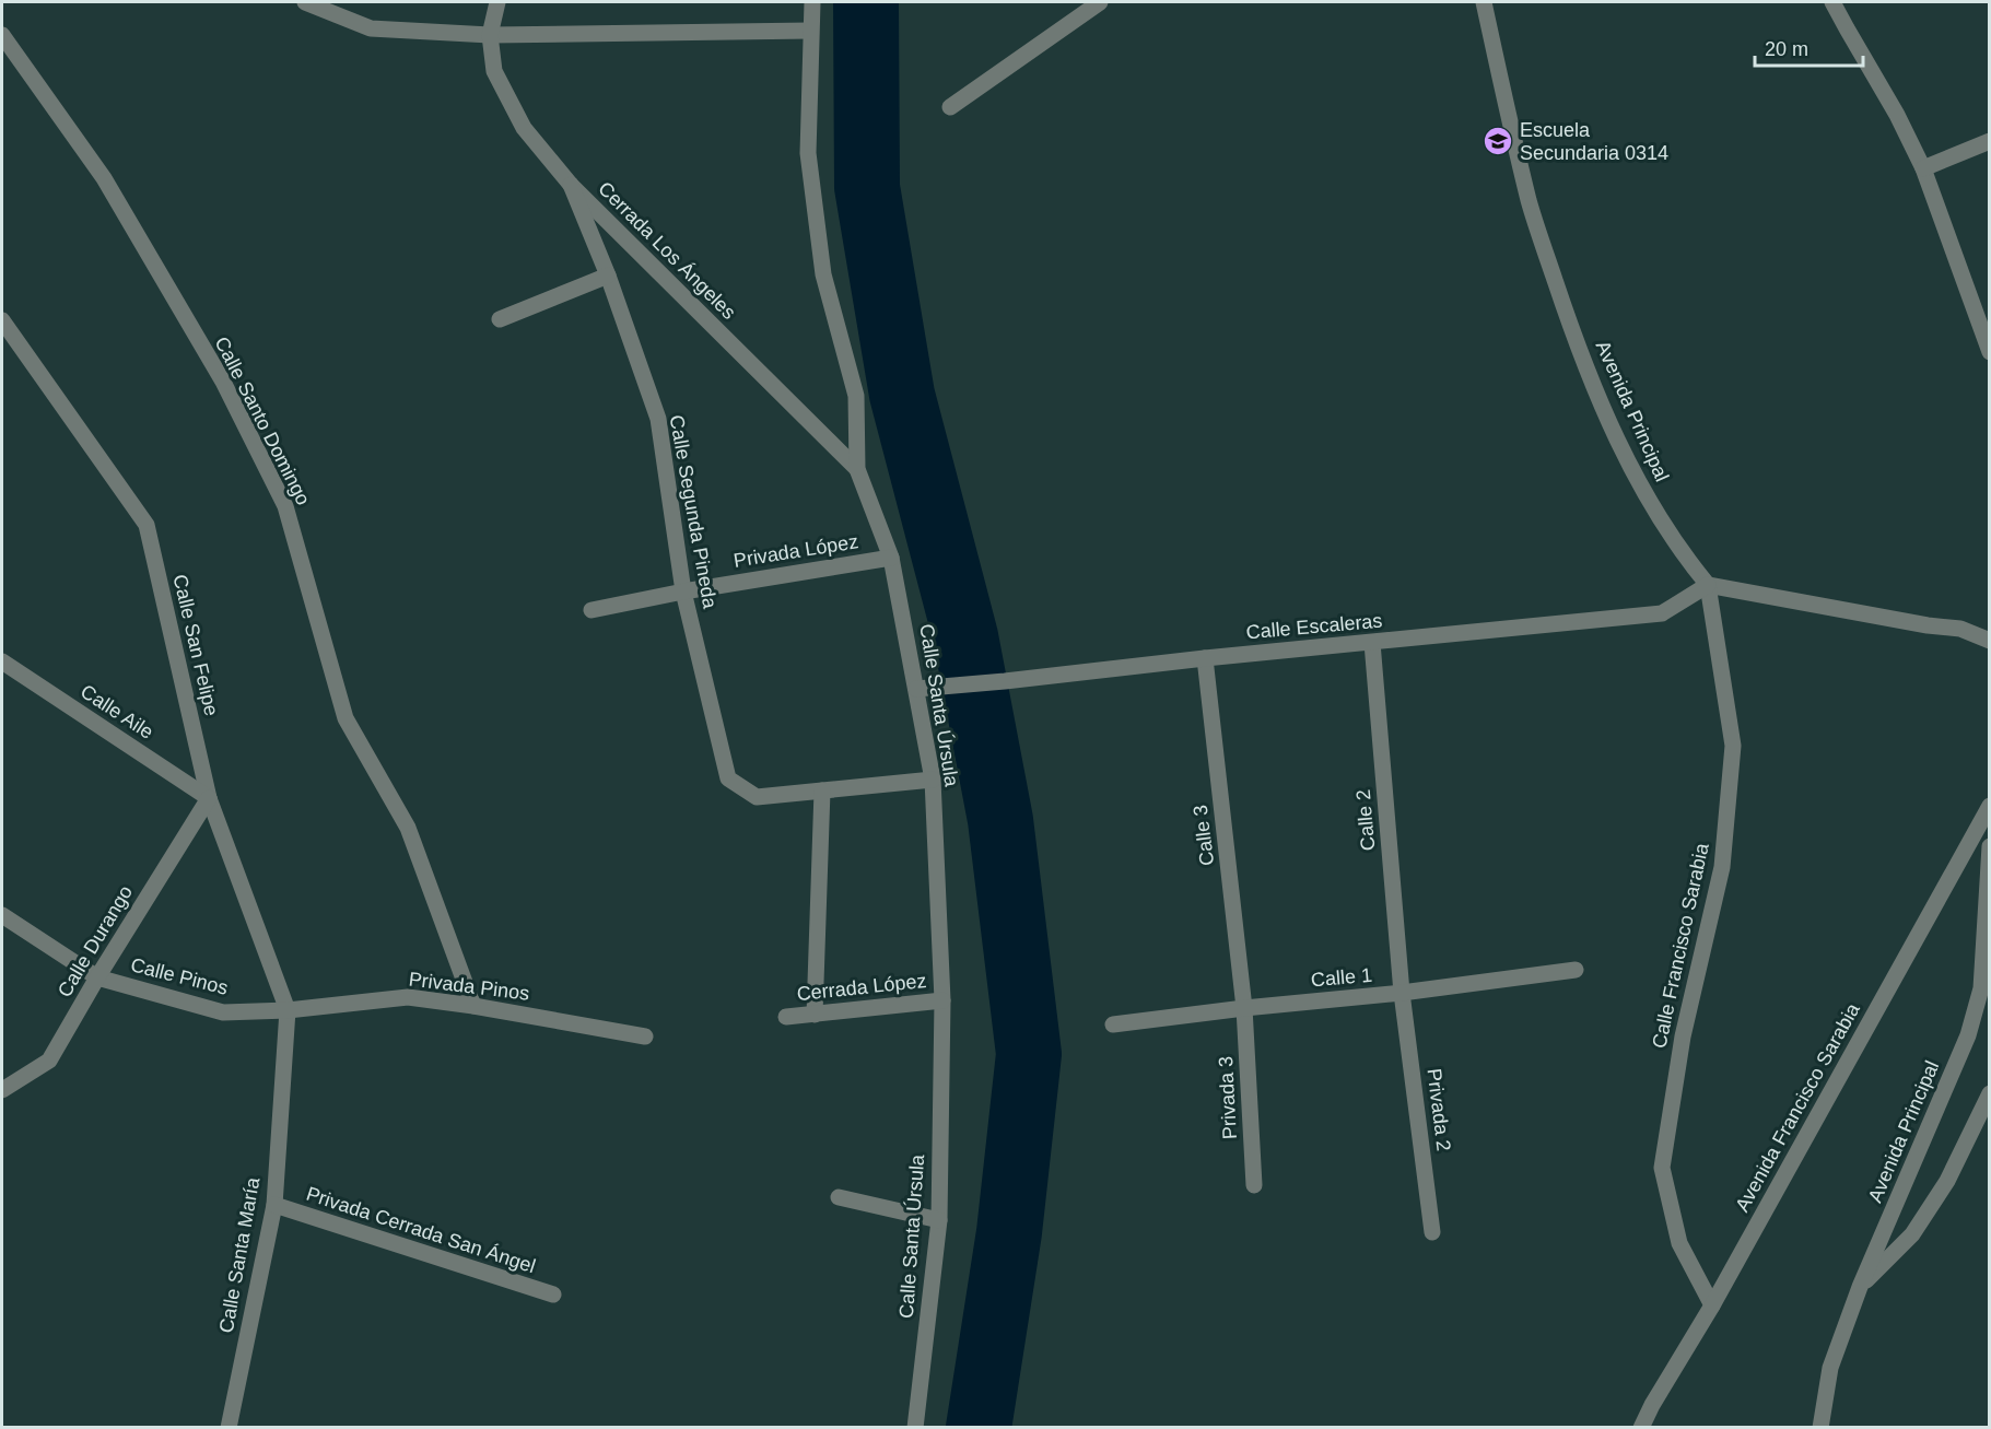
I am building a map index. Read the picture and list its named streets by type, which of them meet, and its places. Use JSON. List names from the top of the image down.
{
  "streets": {
    "street": [
      "Cerrada Los Ángeles",
      "Avenida Principal",
      "Calle Santo Domingo",
      "Calle Segunda Pineda",
      "Privada López",
      "Calle Escaleras",
      "Calle San Felipe",
      "Calle Santa Úrsula",
      "Calle Aile",
      "Calle 2",
      "Calle 3",
      "Calle Durango",
      "Calle Francisco Sarabia",
      "Calle Pinos",
      "Calle 1",
      "Privada Pinos",
      "Cerrada López",
      "Privada 3",
      "Avenida Francisco Sarabia",
      "Privada 2",
      "Privada Cerrada San Ángel",
      "Calle Santa María"
    ]
  },
  "crossings": [
    ["Cerrada Los Ángeles", "Calle Segunda Pineda"],
    ["Cerrada Los Ángeles", "Calle Santa Úrsula"],
    ["Avenida Principal", "Calle Escaleras"],
    ["Avenida Principal", "Calle Francisco Sarabia"],
    ["Calle Santo Domingo", "Privada Pinos"],
    ["Calle Segunda Pineda", "Privada López"],
    ["Privada López", "Calle Santa Úrsula"],
    ["Calle Escaleras", "Calle Santa Úrsula"],
    ["Calle Escaleras", "Calle 2"],
    ["Calle Escaleras", "Calle 3"],
    ["Calle Escaleras", "Calle Francisco Sarabia"],
    ["Calle San Felipe", "Calle Aile"],
    ["Calle San Felipe", "Calle Durango"],
    ["Calle San Felipe", "Calle Pinos"],
    ["Calle San Felipe", "Privada Pinos"],
    ["Calle San Felipe", "Calle Santa María"],
    ["Calle Santa Úrsula", "Cerrada López"],
    ["Calle Aile", "Calle Durango"],
    ["Calle 2", "Calle 1"],
    ["Calle 2", "Privada 2"],
    ["Calle 3", "Calle 1"],
    ["Calle 3", "Privada 3"],
    ["Calle Durango", "Calle Pinos"],
    ["Calle Francisco Sarabia", "Avenida Francisco Sarabia"],
    ["Calle Pinos", "Privada Pinos"],
    ["Calle Pinos", "Calle Santa María"],
    ["Calle 1", "Privada 3"],
    ["Calle 1", "Privada 2"],
    ["Privada Pinos", "Calle Santa María"],
    ["Privada Cerrada San Ángel", "Calle Santa María"]
  ],
  "places": {
    "school or university": ["Escuela Secundaria 0314"]
  },
  "scale_bar": "20 m"
}
